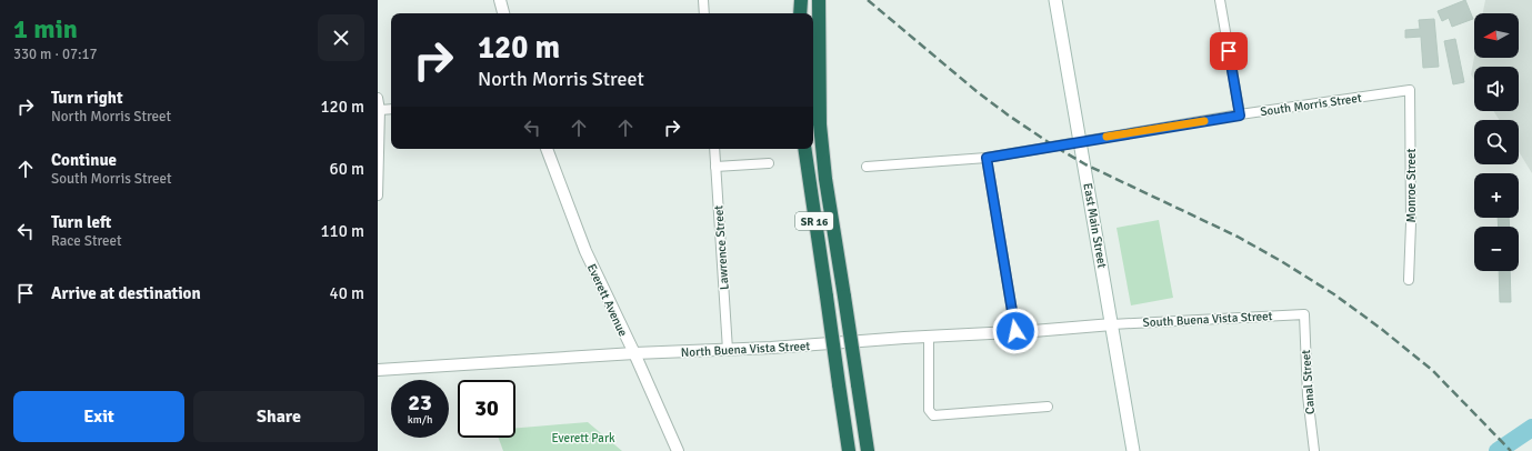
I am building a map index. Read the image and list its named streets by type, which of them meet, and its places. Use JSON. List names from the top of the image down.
{
  "streets": {
    "highway": ["SR 16"],
    "main road": ["East Main Street"],
    "street": [
      "South Morris Street",
      "Monroe Street",
      "Lawrence Street",
      "Everett Avenue",
      "South Buena Vista Street",
      "North Buena Vista Street",
      "Canal Street"
    ]
  },
  "crossings": [
    ["South Morris Street", "Monroe Street"],
    ["South Morris Street", "East Main Street"],
    ["East Main Street", "South Buena Vista Street"],
    ["East Main Street", "North Buena Vista Street"],
    ["Lawrence Street", "North Buena Vista Street"],
    ["Everett Avenue", "North Buena Vista Street"],
    ["South Buena Vista Street", "North Buena Vista Street"],
    ["South Buena Vista Street", "Canal Street"]
  ],
  "parks": ["Everett Park"],
  "north": "left",
  "page": {
    "heading": ["1 min", "330 m · 07:17"],
    "map_buttons": ["+", "−"],
    "turn": ["120 m", "North Morris Street"],
    "list": [
      {
        "name": "Turn right",
        "note": "North Morris Street",
        "value": "120 m"
      },
      {
        "name": "Continue",
        "note": "South Morris Street",
        "value": "60 m"
      },
      {
        "name": "Turn left",
        "note": "Race Street",
        "value": "110 m"
      },
      {
        "name": "Arrive at destination",
        "value": "40 m"
      }
    ],
    "speed": "23 km/h",
    "limit": "30",
    "buttons": ["Exit", "Share"]
  }
}
